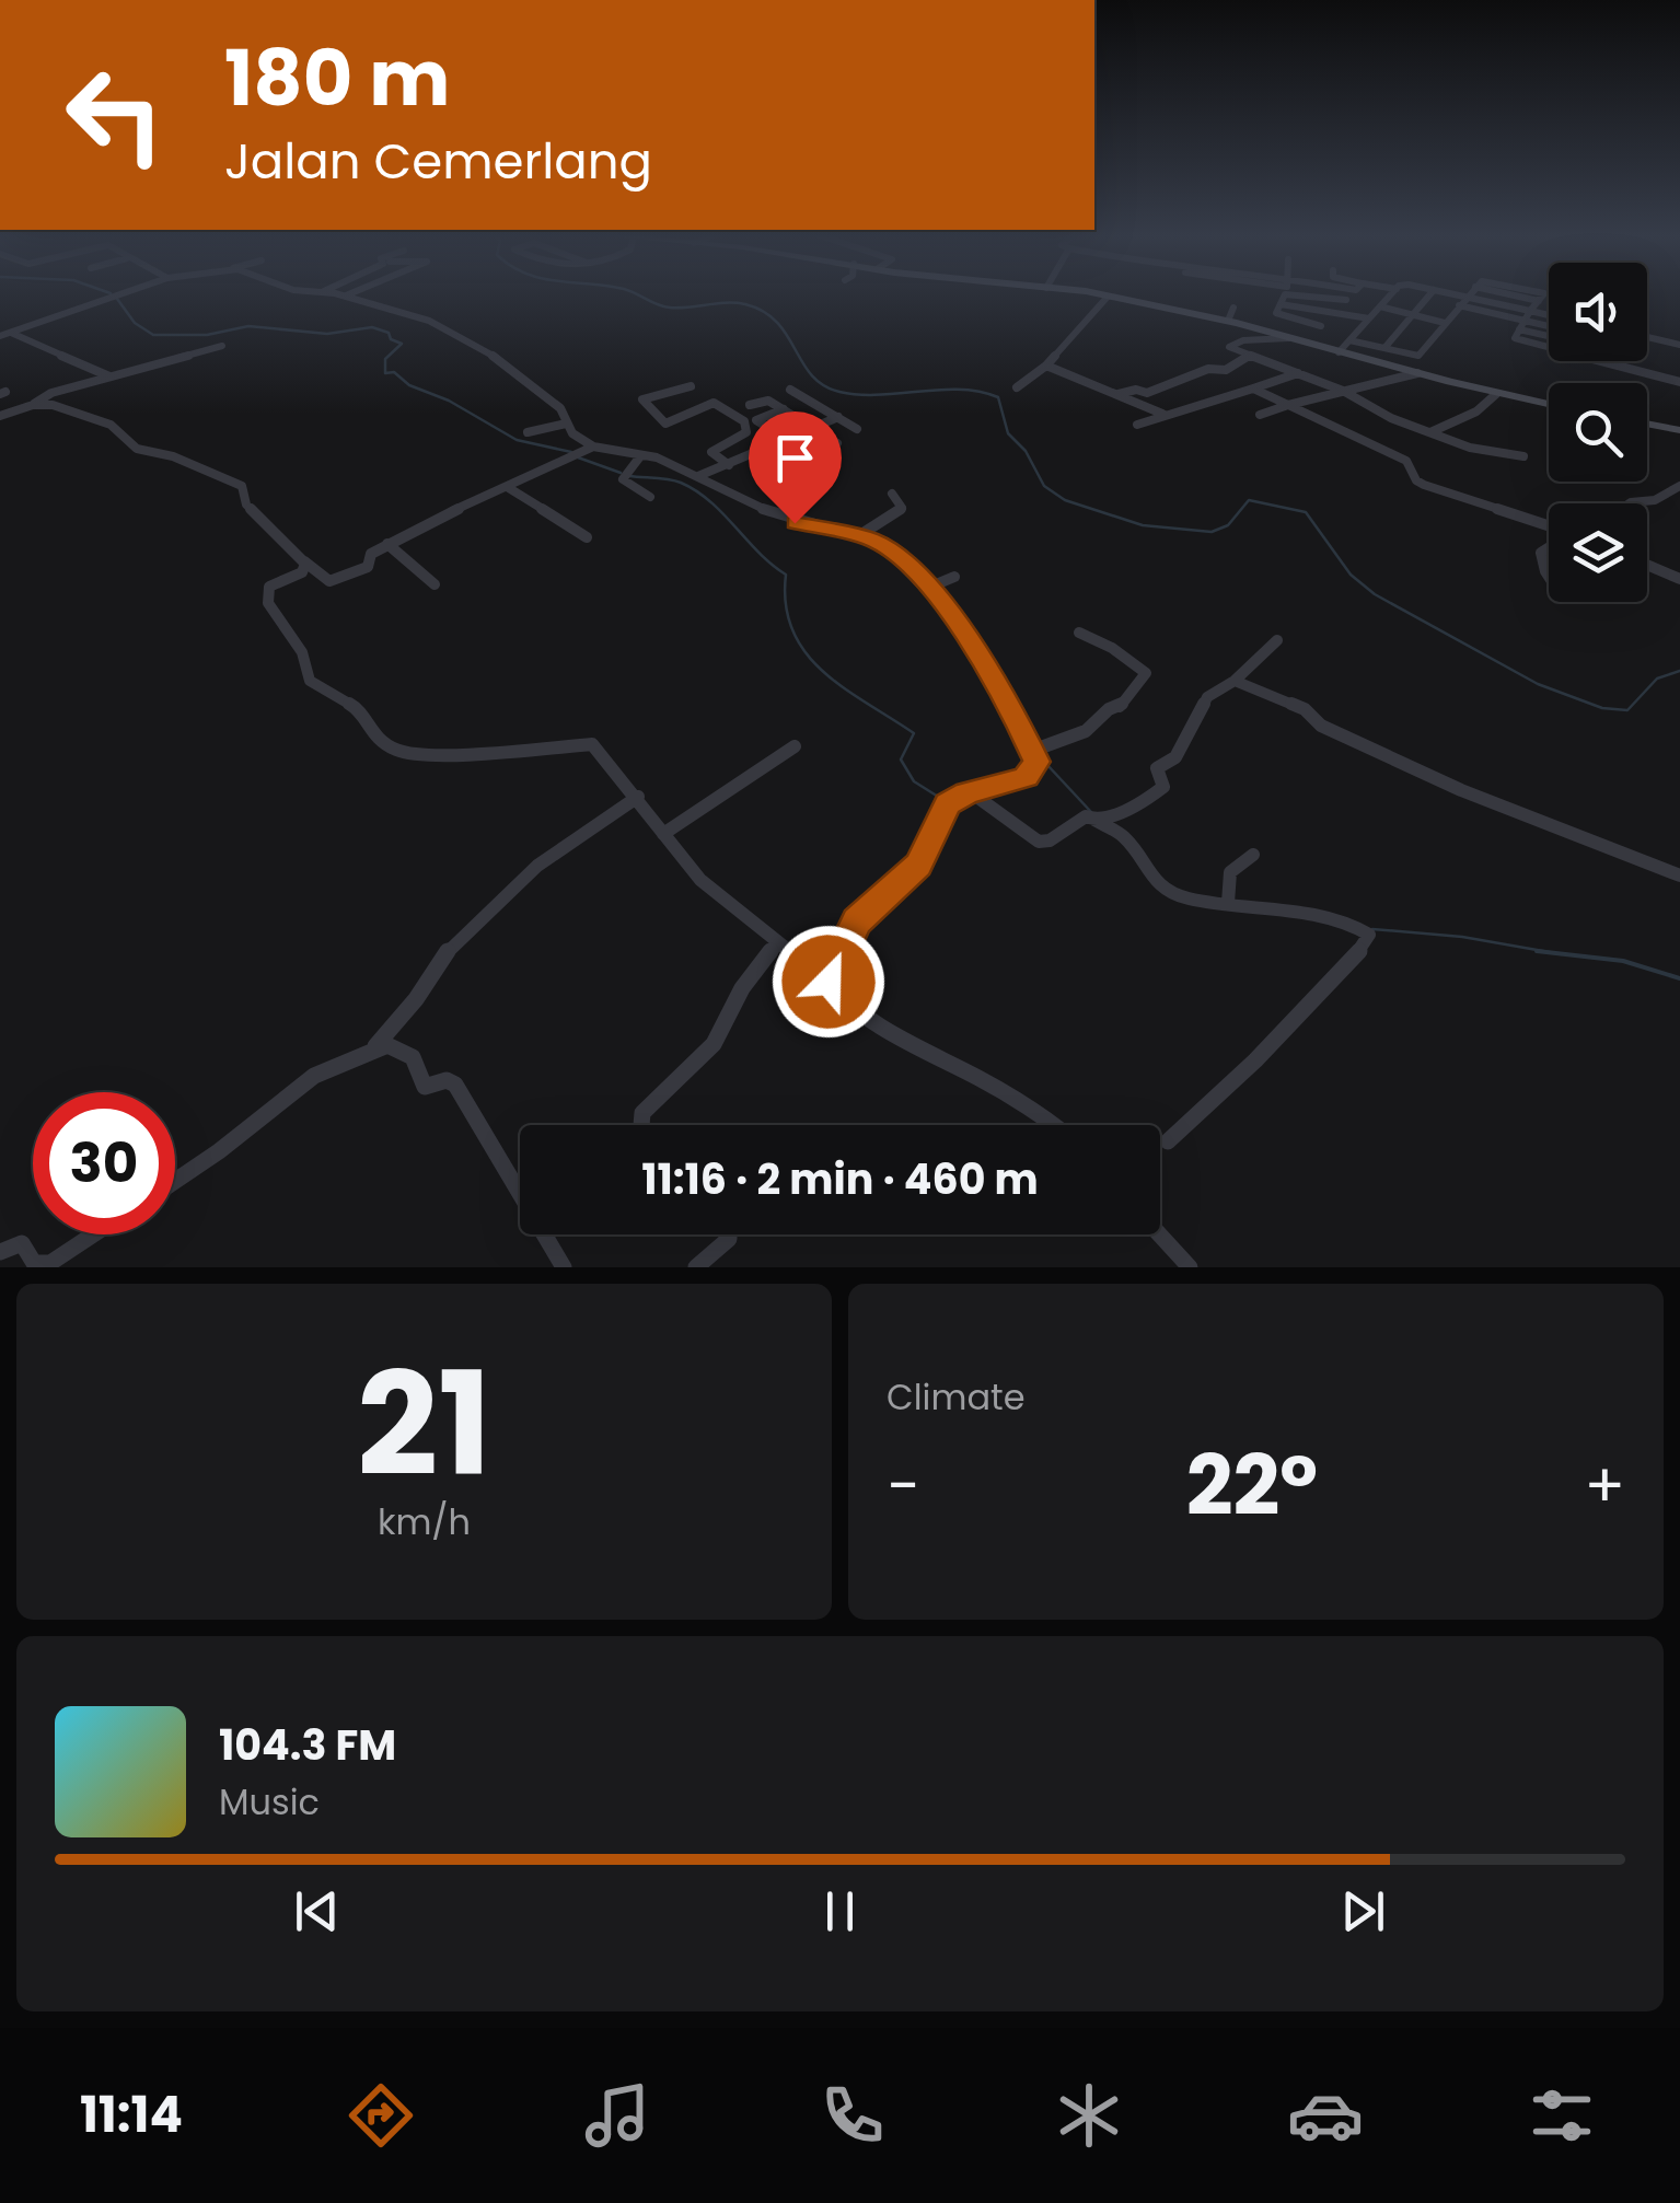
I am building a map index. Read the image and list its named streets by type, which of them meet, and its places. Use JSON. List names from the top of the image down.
{
  "page": {
    "turn": ["180 m", "Jalan Cemerlang"],
    "limit": "30",
    "trip": "11:16 · 2 min · 460 m",
    "tile": [
      ["21", "km/h"],
      "Climate"
    ],
    "heat": ["−", "22°", "+"],
    "song": ["104.3 FM", "Music"],
    "tabs": "11:14"
  }
}
